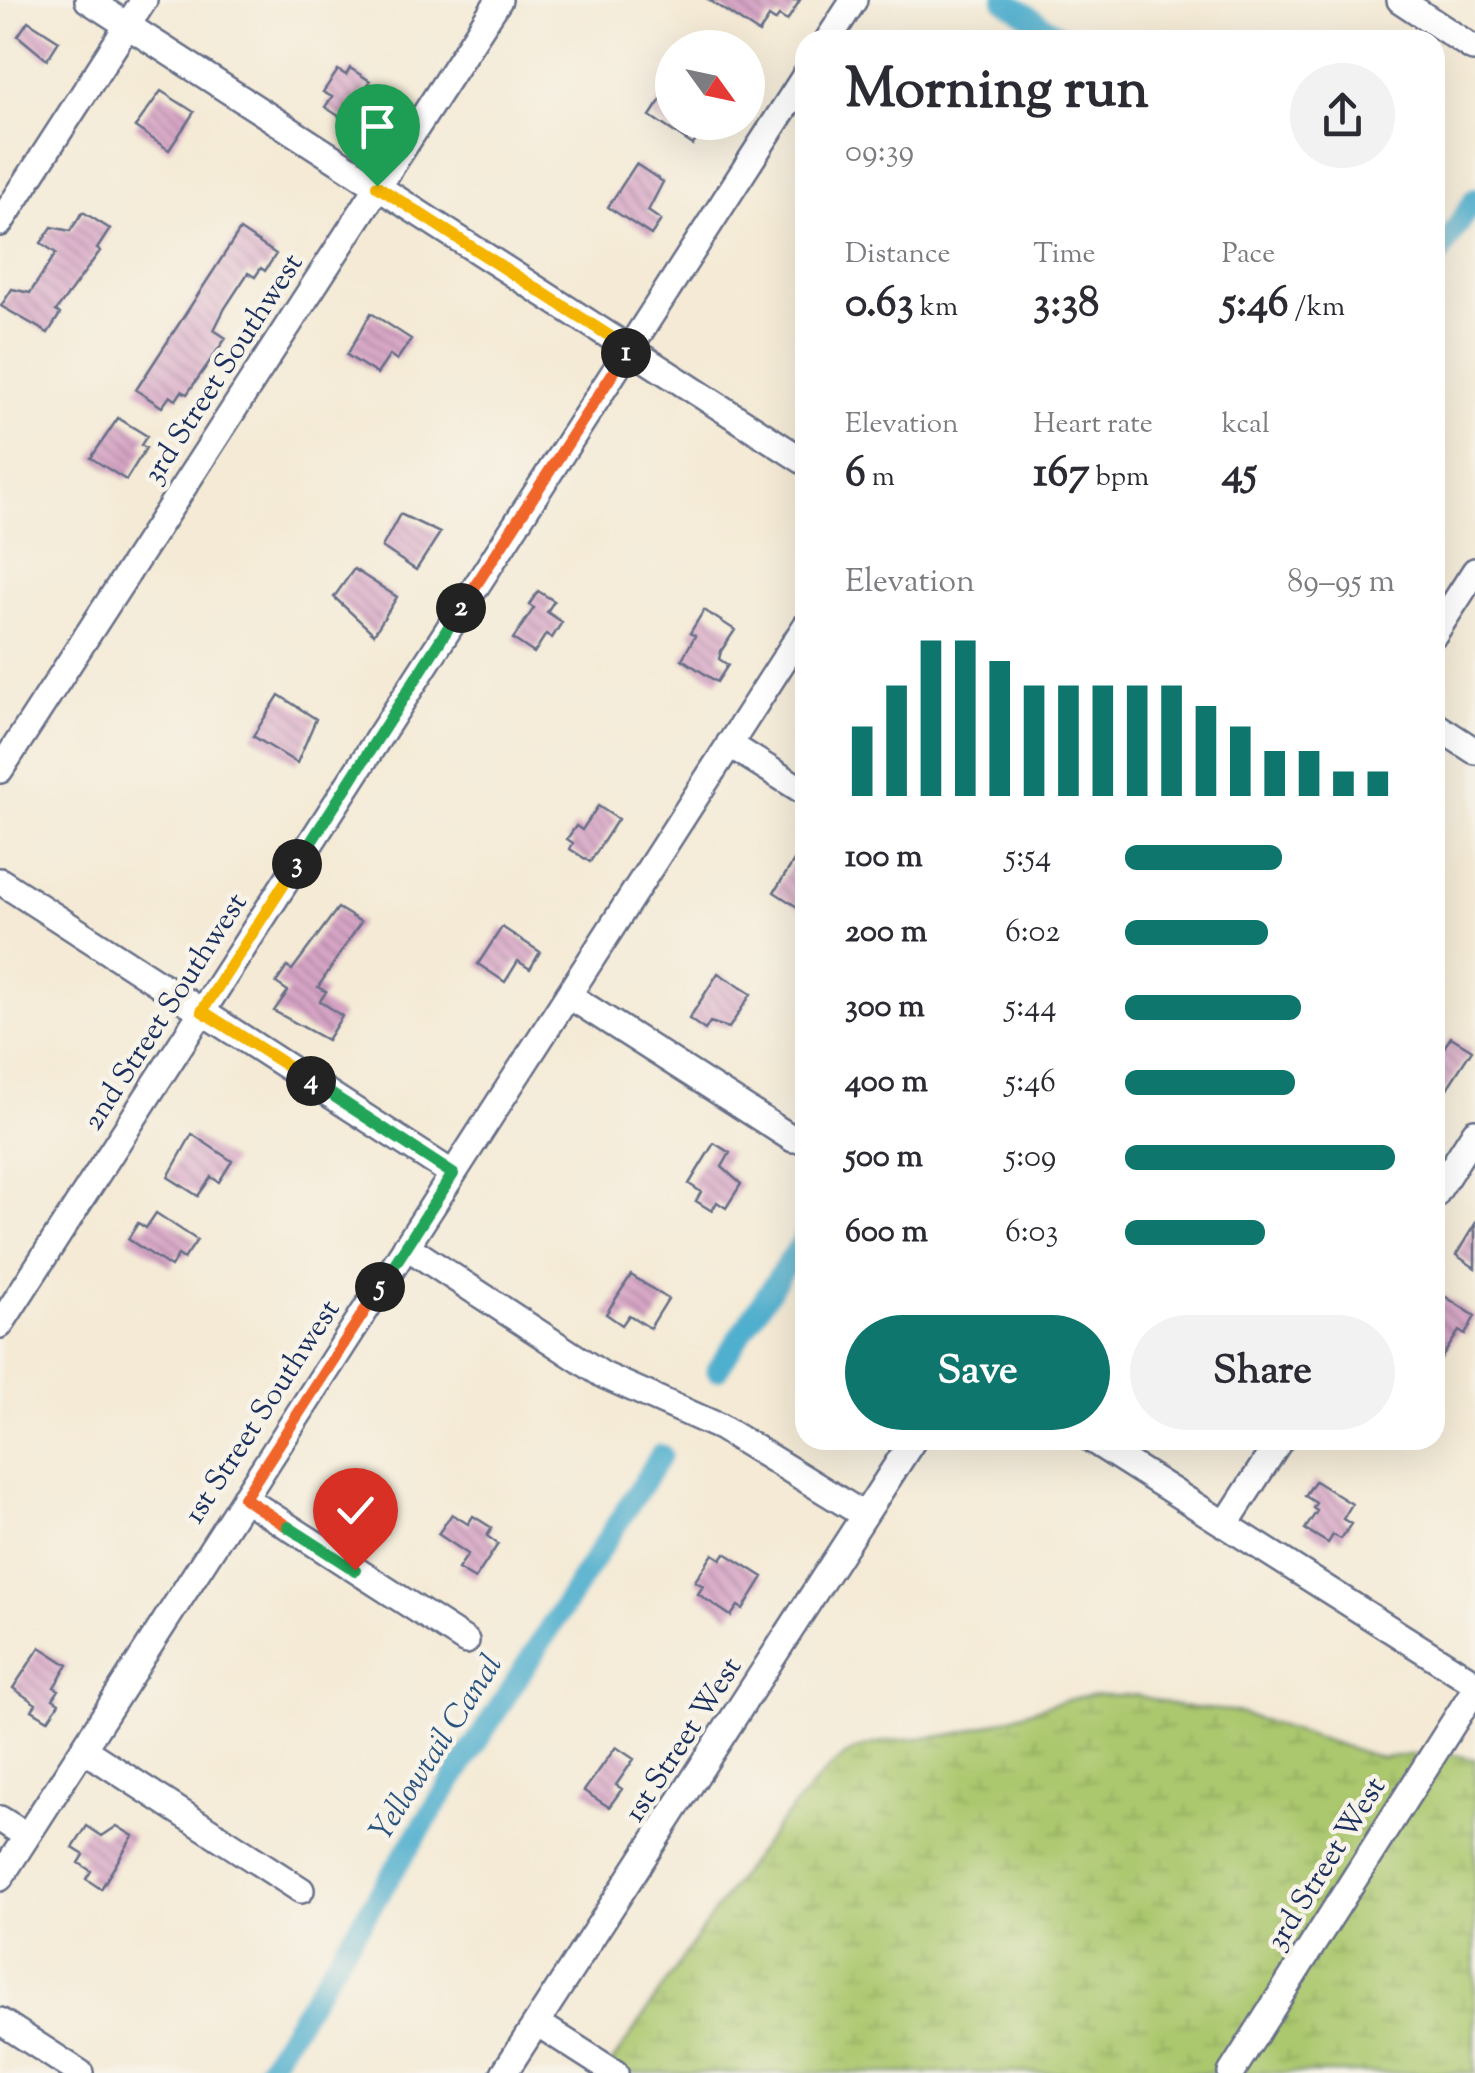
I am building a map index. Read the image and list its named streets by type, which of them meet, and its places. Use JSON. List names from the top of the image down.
{
  "streets": {
    "street": [
      "3rd Street Southwest",
      "2nd Street Southwest",
      "1st Street Southwest",
      "1st Street West",
      "3rd Street West"
    ]
  },
  "water": ["Yellowtail Canal"],
  "north": "bottom right",
  "page": {
    "heading": ["Morning run", "09:39"],
    "stats": [
      ["Distance", "0.63 km"],
      ["Time", "3:38"],
      ["Pace", "5:46 /km"],
      ["Elevation", "6 m"],
      ["Heart rate", "167 bpm"],
      ["kcal", "45"]
    ],
    "pins": [
      "1",
      "2",
      "3",
      "4",
      "5"
    ],
    "chart": ["Elevation", "89–95 m"],
    "list": [
      {
        "name": "100 m",
        "note": "5:54"
      },
      {
        "name": "200 m",
        "note": "6:02"
      },
      {
        "name": "300 m",
        "note": "5:44"
      },
      {
        "name": "400 m",
        "note": "5:46"
      },
      {
        "name": "500 m",
        "note": "5:09"
      },
      {
        "name": "600 m",
        "note": "6:03"
      }
    ],
    "buttons": ["Save", "Share"]
  }
}
